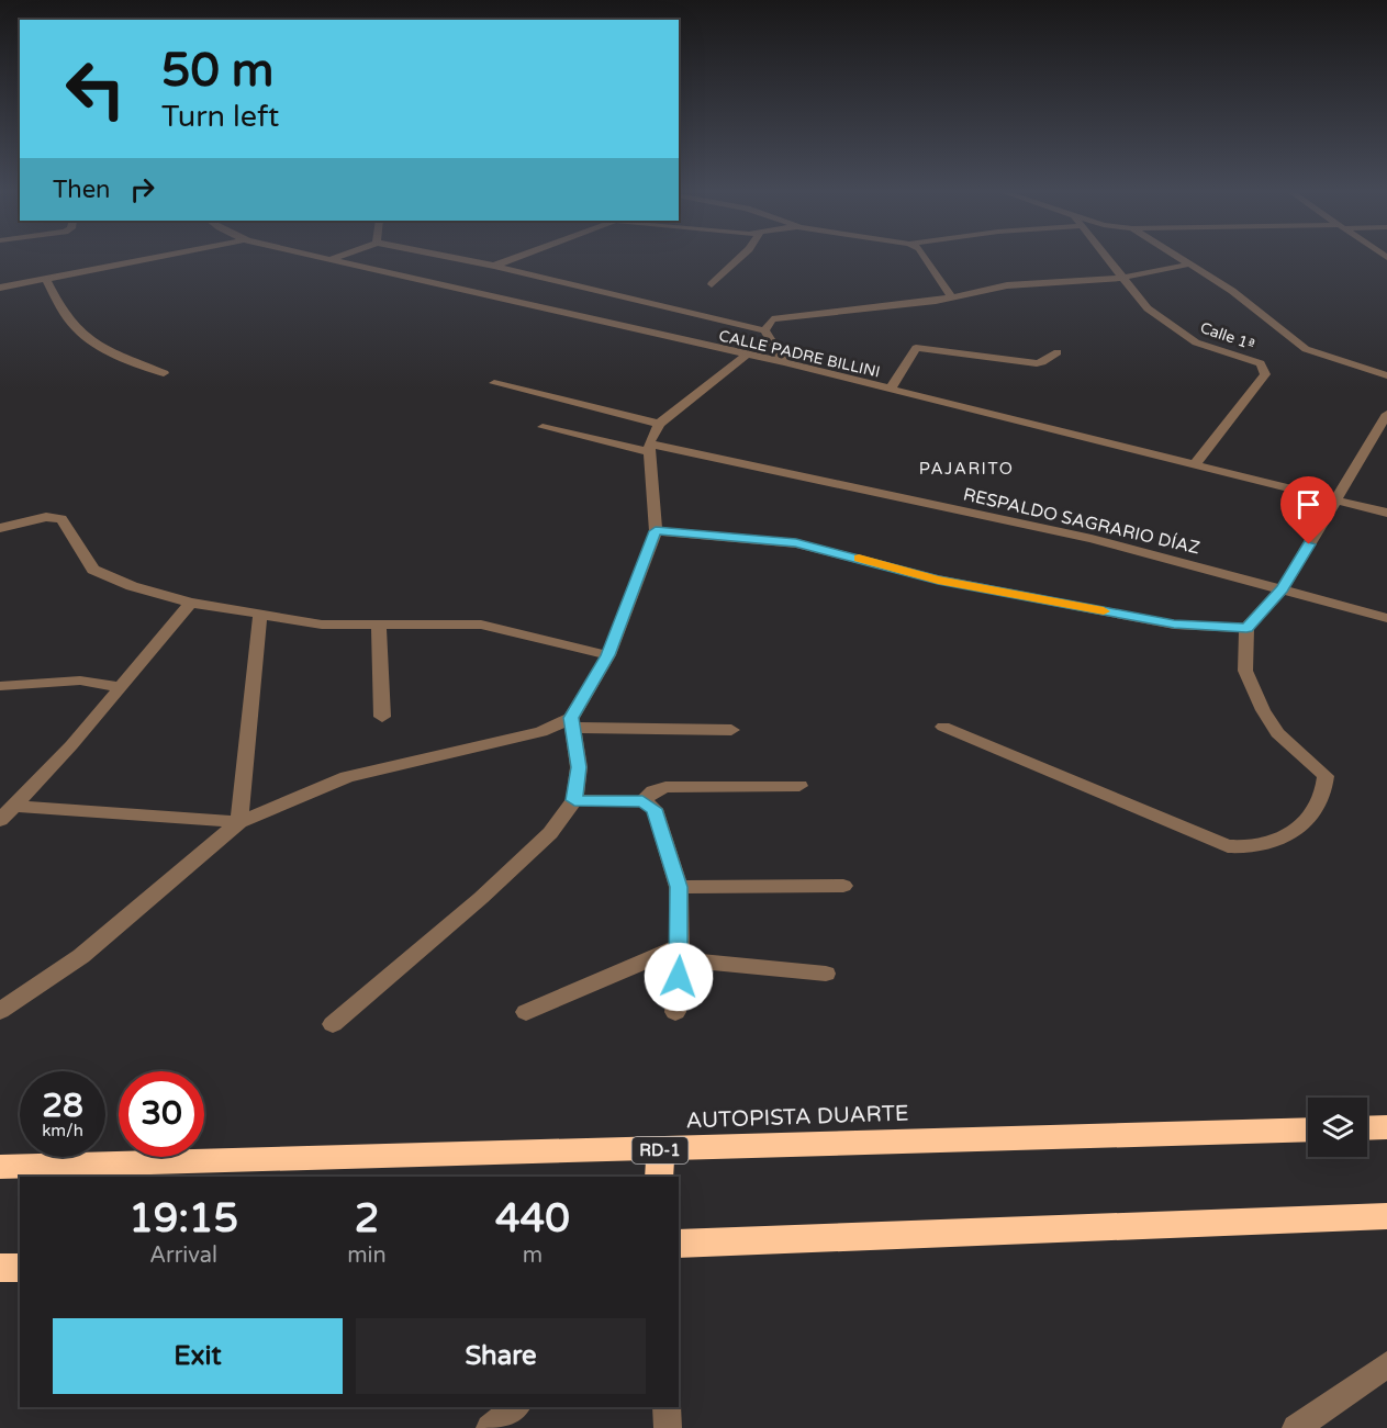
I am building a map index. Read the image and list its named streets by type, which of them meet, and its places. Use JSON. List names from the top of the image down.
{
  "streets": {
    "highway": ["AUTOPISTA DUARTE", "RD-1"],
    "street": ["Calle 1ª", "CALLE PADRE BILLINI", "RESPALDO SAGRARIO DÍAZ"]
  },
  "crossings": [
    ["Calle 1ª", "CALLE PADRE BILLINI"]
  ],
  "districts": ["PAJARITO"],
  "page": {
    "turn": ["50 m", "Turn left"],
    "then": "Then",
    "speed": "28 km/h",
    "limit": "30",
    "eta": [
      "19:15",
      "Arrival",
      "2",
      "min",
      "440",
      "m"
    ],
    "buttons": ["Exit", "Share"]
  }
}
